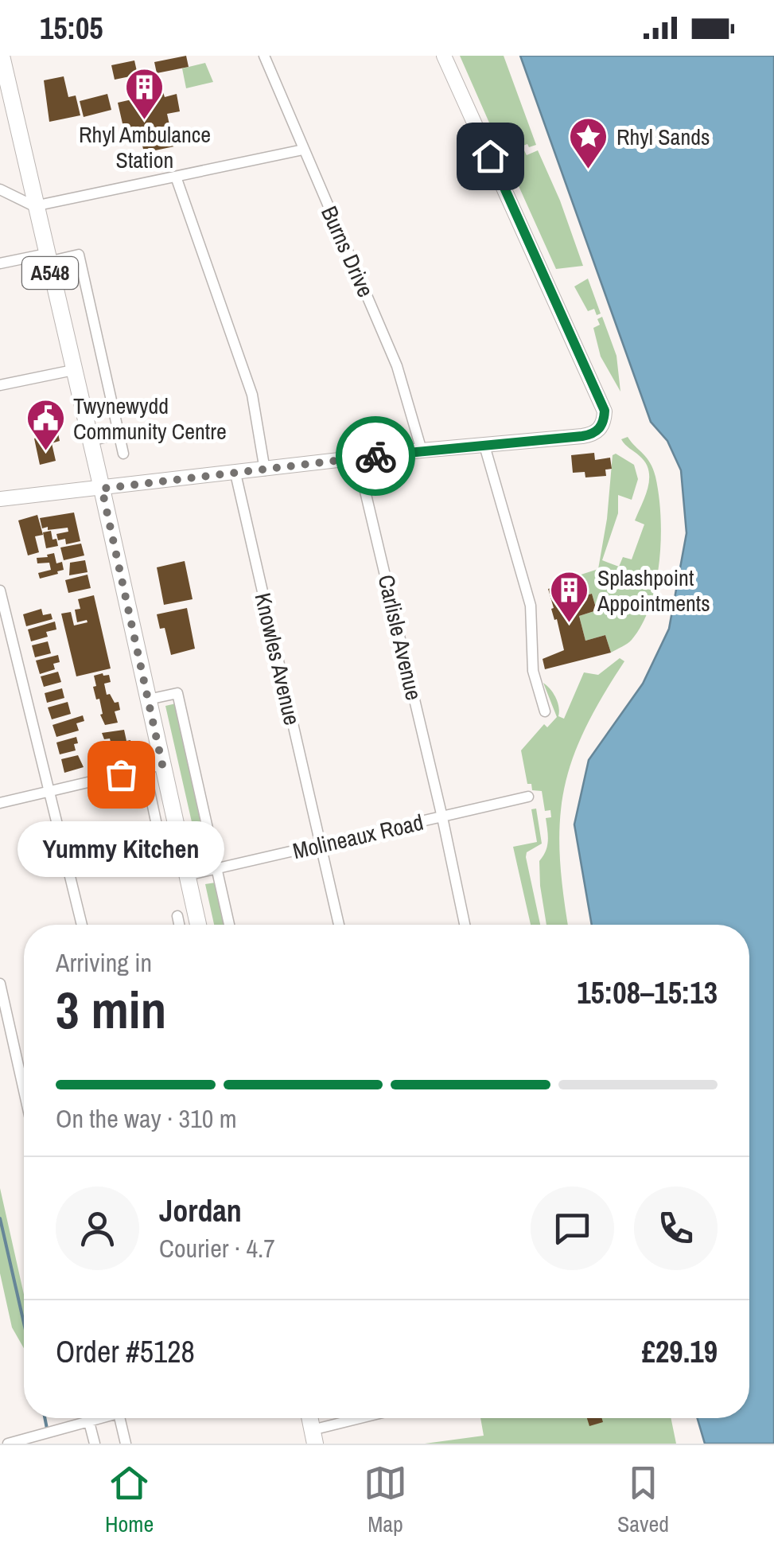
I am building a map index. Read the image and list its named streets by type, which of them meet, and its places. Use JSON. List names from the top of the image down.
{
  "streets": {
    "main road": ["A548"],
    "street": [
      "Burns Drive",
      "Carlisle Avenue",
      "Knowles Avenue",
      "Molineaux Road"
    ]
  },
  "crossings": [
    ["A548", "Molineaux Road"],
    ["Carlisle Avenue", "Molineaux Road"],
    ["Knowles Avenue", "Molineaux Road"]
  ],
  "places": {
    "building": ["Rhyl Ambulance Station", "Splashpoint Appointments"],
    "place": ["Rhyl Sands"],
    "public building": ["Twynewydd Community Centre"],
    "other": ["Yummy Kitchen"]
  },
  "page": {
    "status": "15:05",
    "bubble": "Yummy Kitchen",
    "heading": ["3 min", "Arriving in", "15:08–15:13"],
    "panel": [
      "Jordan",
      "Courier · 4.7",
      "Order #5128",
      "£29.19"
    ],
    "bar": "On the way · 310 m",
    "tabs": ["Home", "Map", "Saved"]
  }
}
